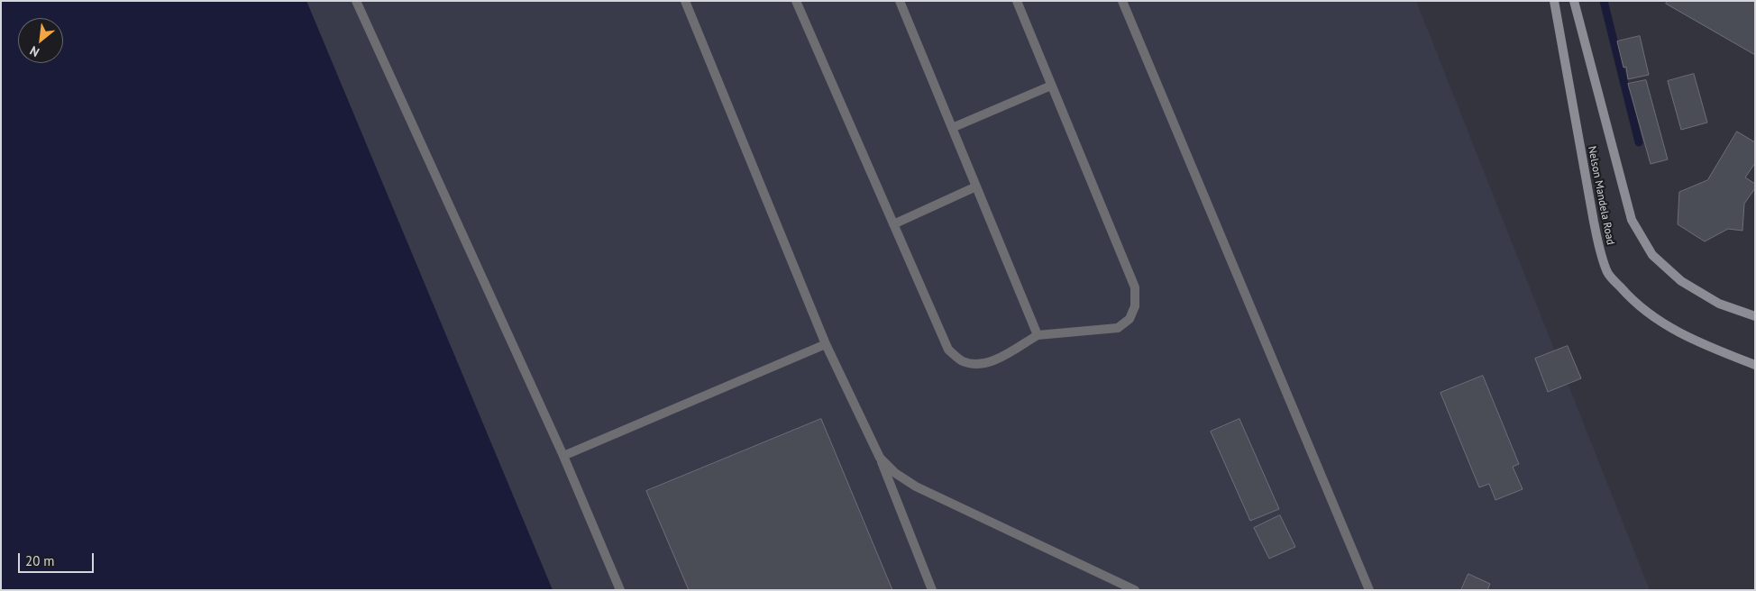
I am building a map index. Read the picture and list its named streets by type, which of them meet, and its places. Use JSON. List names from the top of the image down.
{
  "streets": {
    "main road": ["Nelson Mandela Road"]
  },
  "scale_bar": "20 m",
  "north": "bottom left"
}
